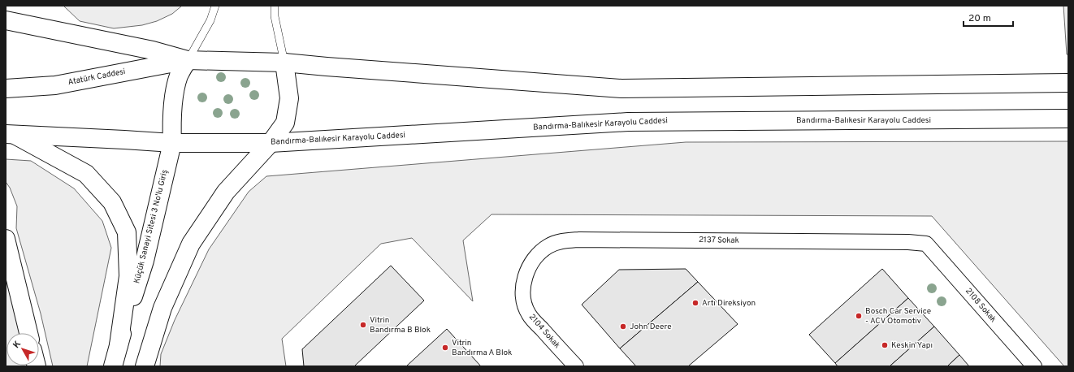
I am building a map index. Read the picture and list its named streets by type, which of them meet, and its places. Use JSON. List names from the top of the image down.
{
  "streets": {
    "main road": ["Atatürk Caddesi", "Bandırma-Balıkesir Karayolu Caddesi", "Küçük Sanayi Sitesi 3 No'lu Giriş"],
    "street": ["2137 Sokak", "2108 Sokak", "2104 Sokak"]
  },
  "crossings": [
    ["Atatürk Caddesi", "Küçük Sanayi Sitesi 3 No'lu Giriş"],
    ["Bandırma-Balıkesir Karayolu Caddesi", "Küçük Sanayi Sitesi 3 No'lu Giriş"],
    ["2137 Sokak", "2108 Sokak"],
    ["2137 Sokak", "2104 Sokak"]
  ],
  "places": [
    "Artı Direksiyon",
    "Bosch Car Service - ACV Otomotiv",
    "Vitrin Bandırma B Blok",
    "John Deere",
    "Keskin Yapı",
    "Vitrin Bandırma A Blok"
  ],
  "scale_bar": "20 m",
  "north": "top left"
}
